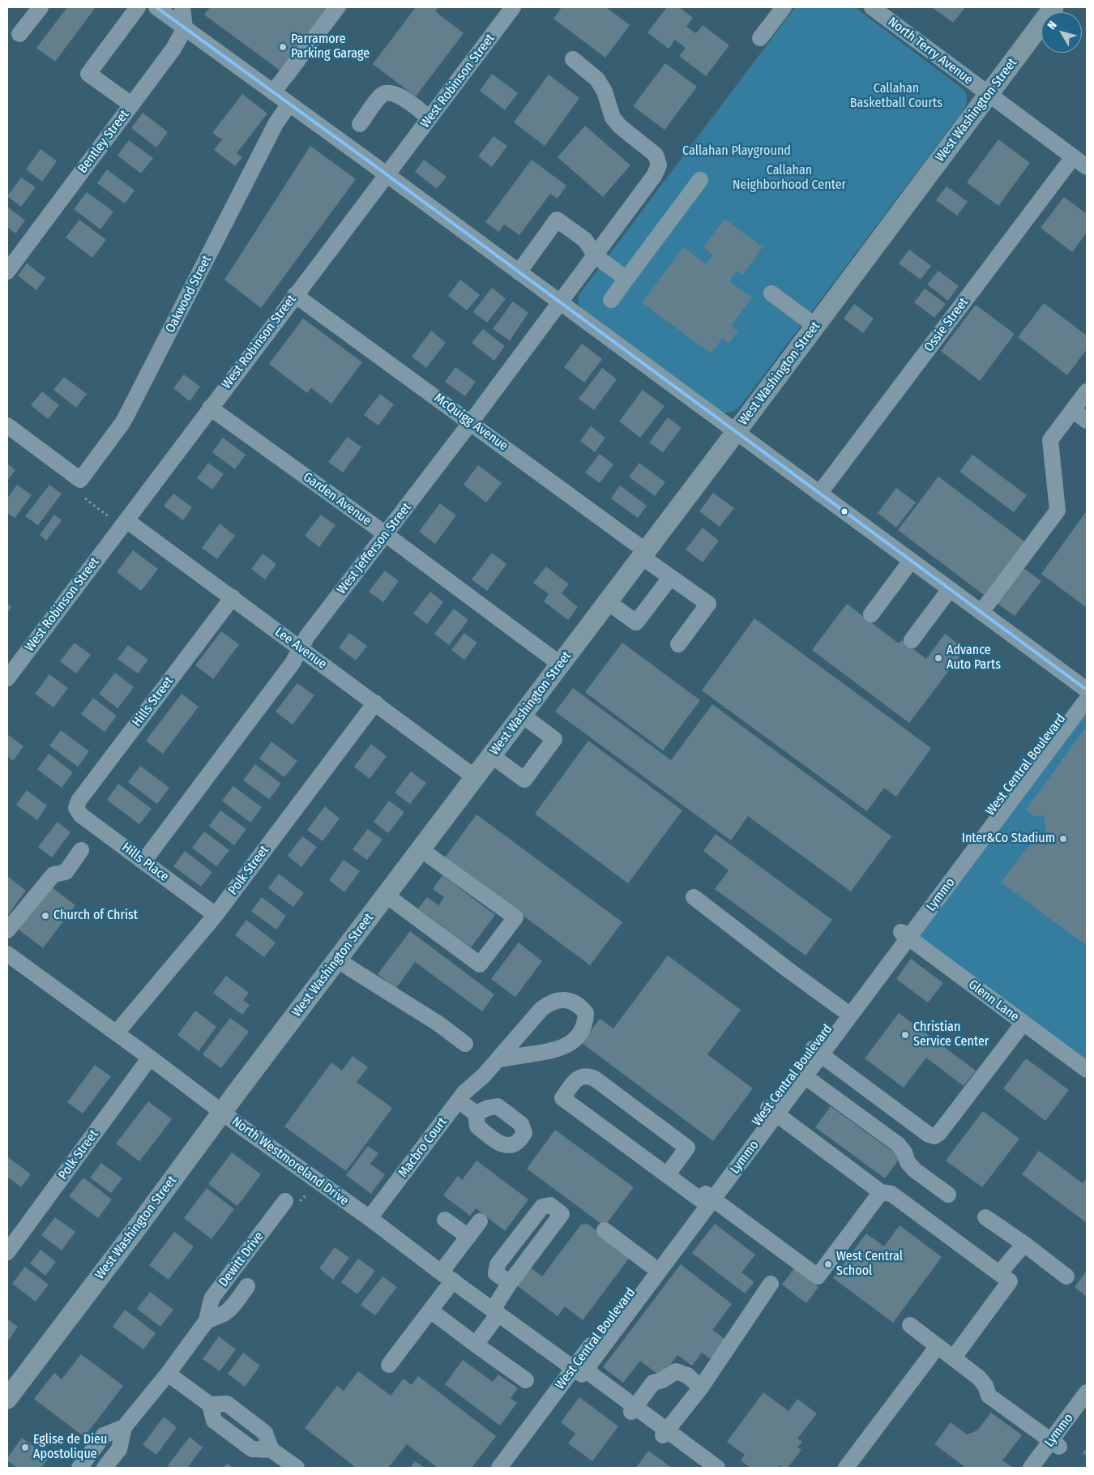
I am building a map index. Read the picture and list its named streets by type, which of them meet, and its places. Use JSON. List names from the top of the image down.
{
  "streets": {
    "main road": ["West Washington Street"],
    "street": [
      "North Terry Avenue",
      "West Robinson Street",
      "Bentley Street",
      "Oakwood Street",
      "Ossie Street",
      "McQuigg Avenue",
      "Garden Avenue",
      "West Jefferson Street",
      "Lee Avenue",
      "Hills Street",
      "West Central Boulevard",
      "Hills Place",
      "Polk Street",
      "Lymmo",
      "Glenn Lane",
      "Macbro Court",
      "North Westmoreland Drive",
      "Dewitt Drive"
    ]
  },
  "crossings": [
    ["North Terry Avenue", "West Washington Street"],
    ["North Terry Avenue", "Ossie Street"],
    ["West Robinson Street", "McQuigg Avenue"],
    ["West Robinson Street", "Garden Avenue"],
    ["West Robinson Street", "Lee Avenue"],
    ["West Washington Street", "McQuigg Avenue"],
    ["West Washington Street", "Garden Avenue"],
    ["West Washington Street", "Lee Avenue"],
    ["West Washington Street", "North Westmoreland Drive"],
    ["McQuigg Avenue", "West Jefferson Street"],
    ["Garden Avenue", "West Jefferson Street"],
    ["West Jefferson Street", "Lee Avenue"],
    ["West Jefferson Street", "Hills Place"],
    ["Lee Avenue", "Hills Street"],
    ["Lee Avenue", "Polk Street"],
    ["Hills Street", "Hills Place"],
    ["West Central Boulevard", "Glenn Lane"],
    ["West Central Boulevard", "North Westmoreland Drive"],
    ["Hills Place", "Polk Street"],
    ["Polk Street", "North Westmoreland Drive"],
    ["Macbro Court", "North Westmoreland Drive"]
  ],
  "parks": ["Callahan Basketball Courts", "Callahan Playground", "Callahan Neighborhood Center"],
  "places": [
    "Parramore Parking Garage",
    "Advance Auto Parts",
    "Inter&Co Stadium",
    "Church of Christ",
    "Christian Service Center",
    "West Central School",
    "Eglise de Dieu Apostolique"
  ],
  "north": "top left"
}
